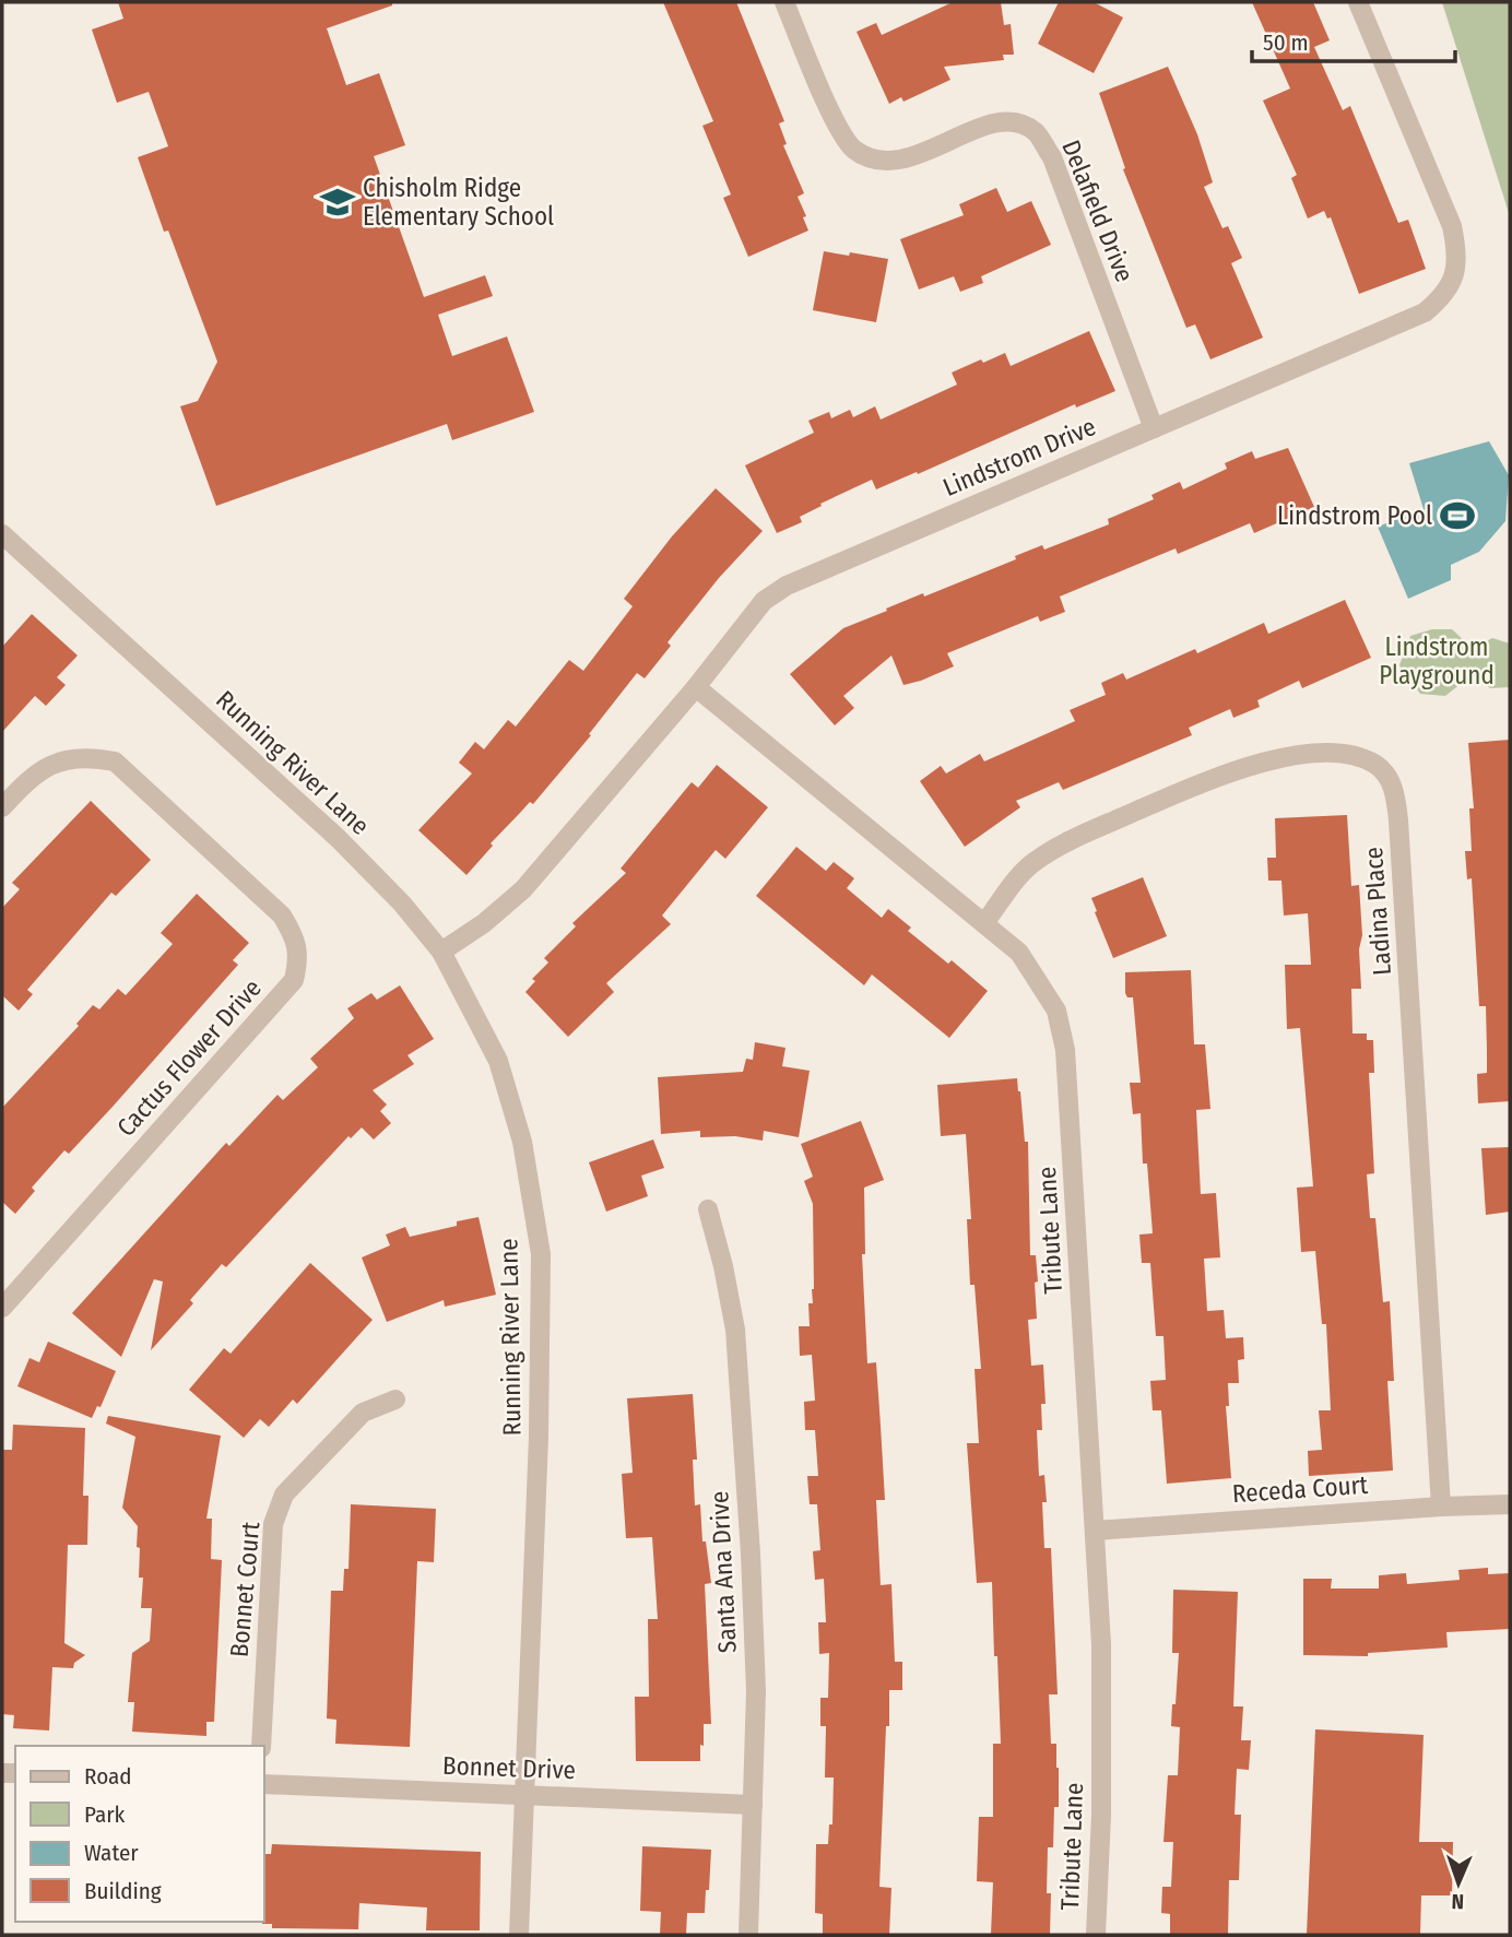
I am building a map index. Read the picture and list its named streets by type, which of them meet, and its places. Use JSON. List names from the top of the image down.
{
  "streets": {
    "street": [
      "Delafield Drive",
      "Lindstrom Drive",
      "Running River Lane",
      "Ladina Place",
      "Cactus Flower Drive",
      "Tribute Lane",
      "Receda Court",
      "Santa Ana Drive",
      "Bonnet Court",
      "Bonnet Drive"
    ]
  },
  "crossings": [
    ["Delafield Drive", "Lindstrom Drive"],
    ["Lindstrom Drive", "Running River Lane"],
    ["Lindstrom Drive", "Tribute Lane"],
    ["Running River Lane", "Bonnet Drive"],
    ["Ladina Place", "Tribute Lane"],
    ["Ladina Place", "Receda Court"],
    ["Tribute Lane", "Receda Court"],
    ["Santa Ana Drive", "Bonnet Drive"]
  ],
  "parks": ["Lindstrom Playground"],
  "places": {
    "school or university": ["Chisholm Ridge Elementary School"],
    "sports": ["Lindstrom Pool"]
  },
  "legend": [
    "Road",
    "Park",
    "Water",
    "Building"
  ],
  "scale_bar": "50 m",
  "north": "bottom"
}
